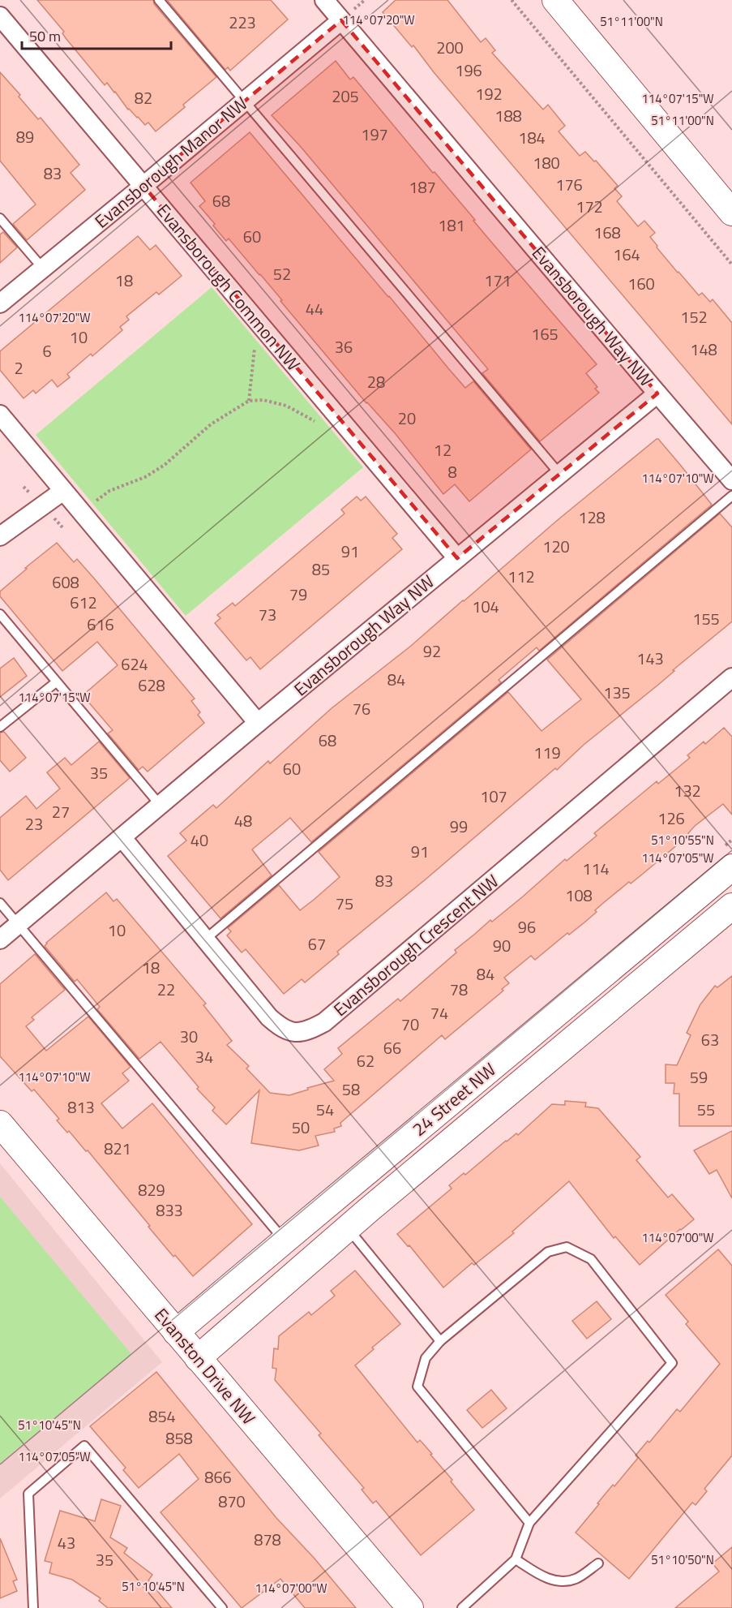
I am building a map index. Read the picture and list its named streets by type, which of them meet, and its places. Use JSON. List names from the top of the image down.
{
  "streets": {
    "street": [
      "Evansborough Manor NW",
      "Evansborough Common NW",
      "Evansborough Way NW",
      "Evansborough Crescent NW",
      "24 Street NW",
      "Evanston Drive NW"
    ]
  },
  "crossings": [
    ["Evansborough Manor NW", "Evansborough Common NW"],
    ["Evansborough Manor NW", "Evansborough Way NW"],
    ["Evansborough Common NW", "Evansborough Way NW"],
    ["Evansborough Way NW", "Evansborough Crescent NW"],
    ["24 Street NW", "Evanston Drive NW"]
  ],
  "house_numbers": [
    "223",
    "200",
    "196",
    "192",
    "205",
    "82",
    "188",
    "197",
    "89",
    "184",
    "180",
    "83",
    "176",
    "187",
    "68",
    "172",
    "181",
    "168",
    "60",
    "164",
    "52",
    "18",
    "171",
    "160",
    "44",
    "152",
    "165",
    "10",
    "36",
    "148",
    "6",
    "2",
    "28",
    "20",
    "12",
    "8",
    "128",
    "120",
    "91",
    "85",
    "112",
    "608",
    "79",
    "612",
    "104",
    "73",
    "155",
    "616",
    "92",
    "143",
    "624",
    "84",
    "628",
    "135",
    "76",
    "68",
    "119",
    "60",
    "35",
    "132",
    "107",
    "27",
    "126",
    "48",
    "23",
    "99",
    "40",
    "91",
    "114",
    "83",
    "108",
    "75",
    "96",
    "10",
    "67",
    "90",
    "18",
    "84",
    "22",
    "78",
    "74",
    "70",
    "30",
    "63",
    "66",
    "34",
    "62",
    "59",
    "58",
    "813",
    "54",
    "55",
    "50",
    "821",
    "829",
    "833",
    "854",
    "858",
    "866",
    "870",
    "878",
    "43",
    "35"
  ],
  "scale_bar": "50 m",
  "coordinates": [
    "114°07'20\"W",
    "51°11'00\"N",
    "114°07'15\"W",
    "114°07'10\"W",
    "51°10'55\"N",
    "114°07'05\"W",
    "114°07'00\"W",
    "51°10'45\"N",
    "51°10'50\"N"
  ]
}
